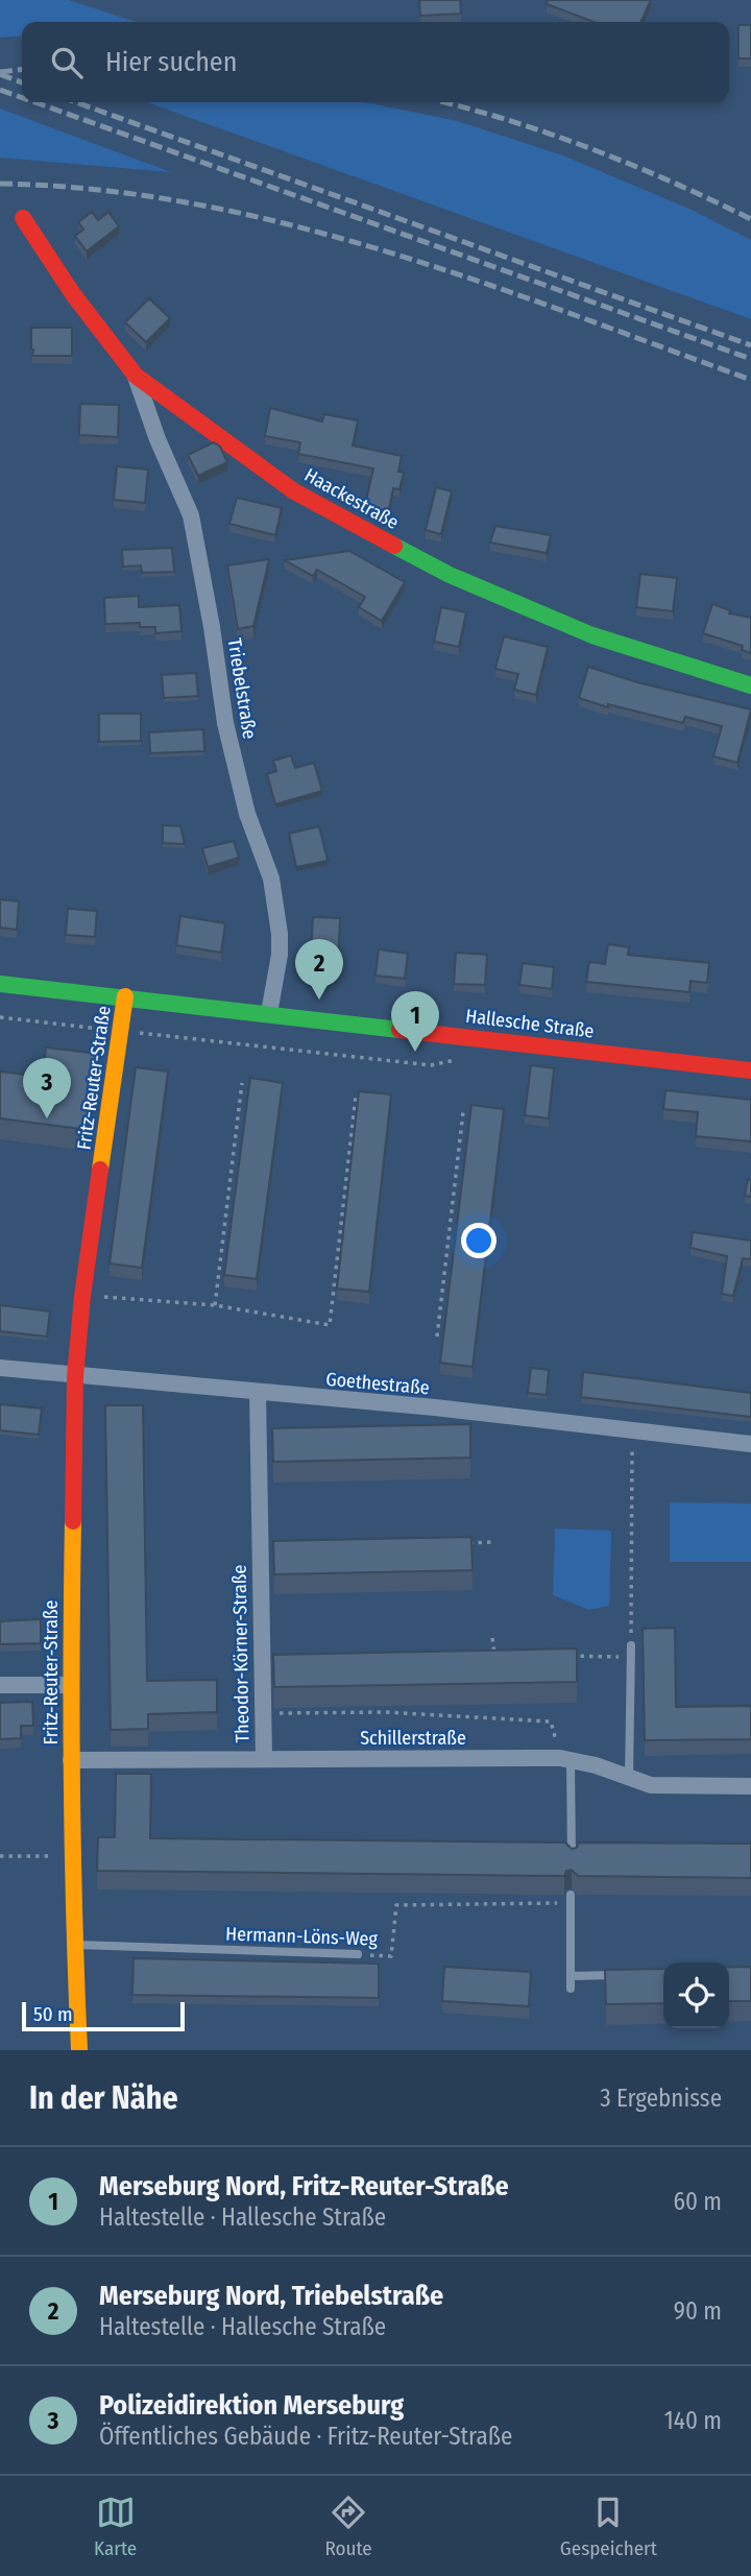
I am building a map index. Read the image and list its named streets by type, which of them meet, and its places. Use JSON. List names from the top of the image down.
{
  "streets": {
    "street": [
      "Haackestraße",
      "Triebelstraße",
      "Hallesche Straße",
      "Fritz-Reuter-Straße",
      "Goethestraße",
      "Theodor-Körner-Straße",
      "Schillerstraße"
    ],
    "lane": ["Hermann-Löns-Weg"]
  },
  "crossings": [
    ["Haackestraße", "Triebelstraße"],
    ["Triebelstraße", "Hallesche Straße"],
    ["Hallesche Straße", "Fritz-Reuter-Straße"],
    ["Fritz-Reuter-Straße", "Goethestraße"],
    ["Fritz-Reuter-Straße", "Schillerstraße"],
    ["Fritz-Reuter-Straße", "Hermann-Löns-Weg"],
    ["Goethestraße", "Theodor-Körner-Straße"],
    ["Theodor-Körner-Straße", "Schillerstraße"]
  ],
  "scale_bar": "50 m",
  "page": {
    "search": "Hier suchen",
    "pins": ["2", "1", "3"],
    "scale": "50 m",
    "heading": ["In der Nähe", "3 Ergebnisse"],
    "list": [
      {
        "mark": "1",
        "name": "Merseburg Nord, Fritz-Reuter-Straße",
        "note": "Haltestelle · Hallesche Straße",
        "value": "60 m"
      },
      {
        "mark": "2",
        "name": "Merseburg Nord, Triebelstraße",
        "note": "Haltestelle · Hallesche Straße",
        "value": "90 m"
      },
      {
        "mark": "3",
        "name": "Polizeidirektion Merseburg",
        "note": "Öffentliches Gebäude · Fritz-Reuter-Straße",
        "value": "140 m"
      }
    ],
    "nav": ["Karte", "Route", "Gespeichert"]
  }
}
